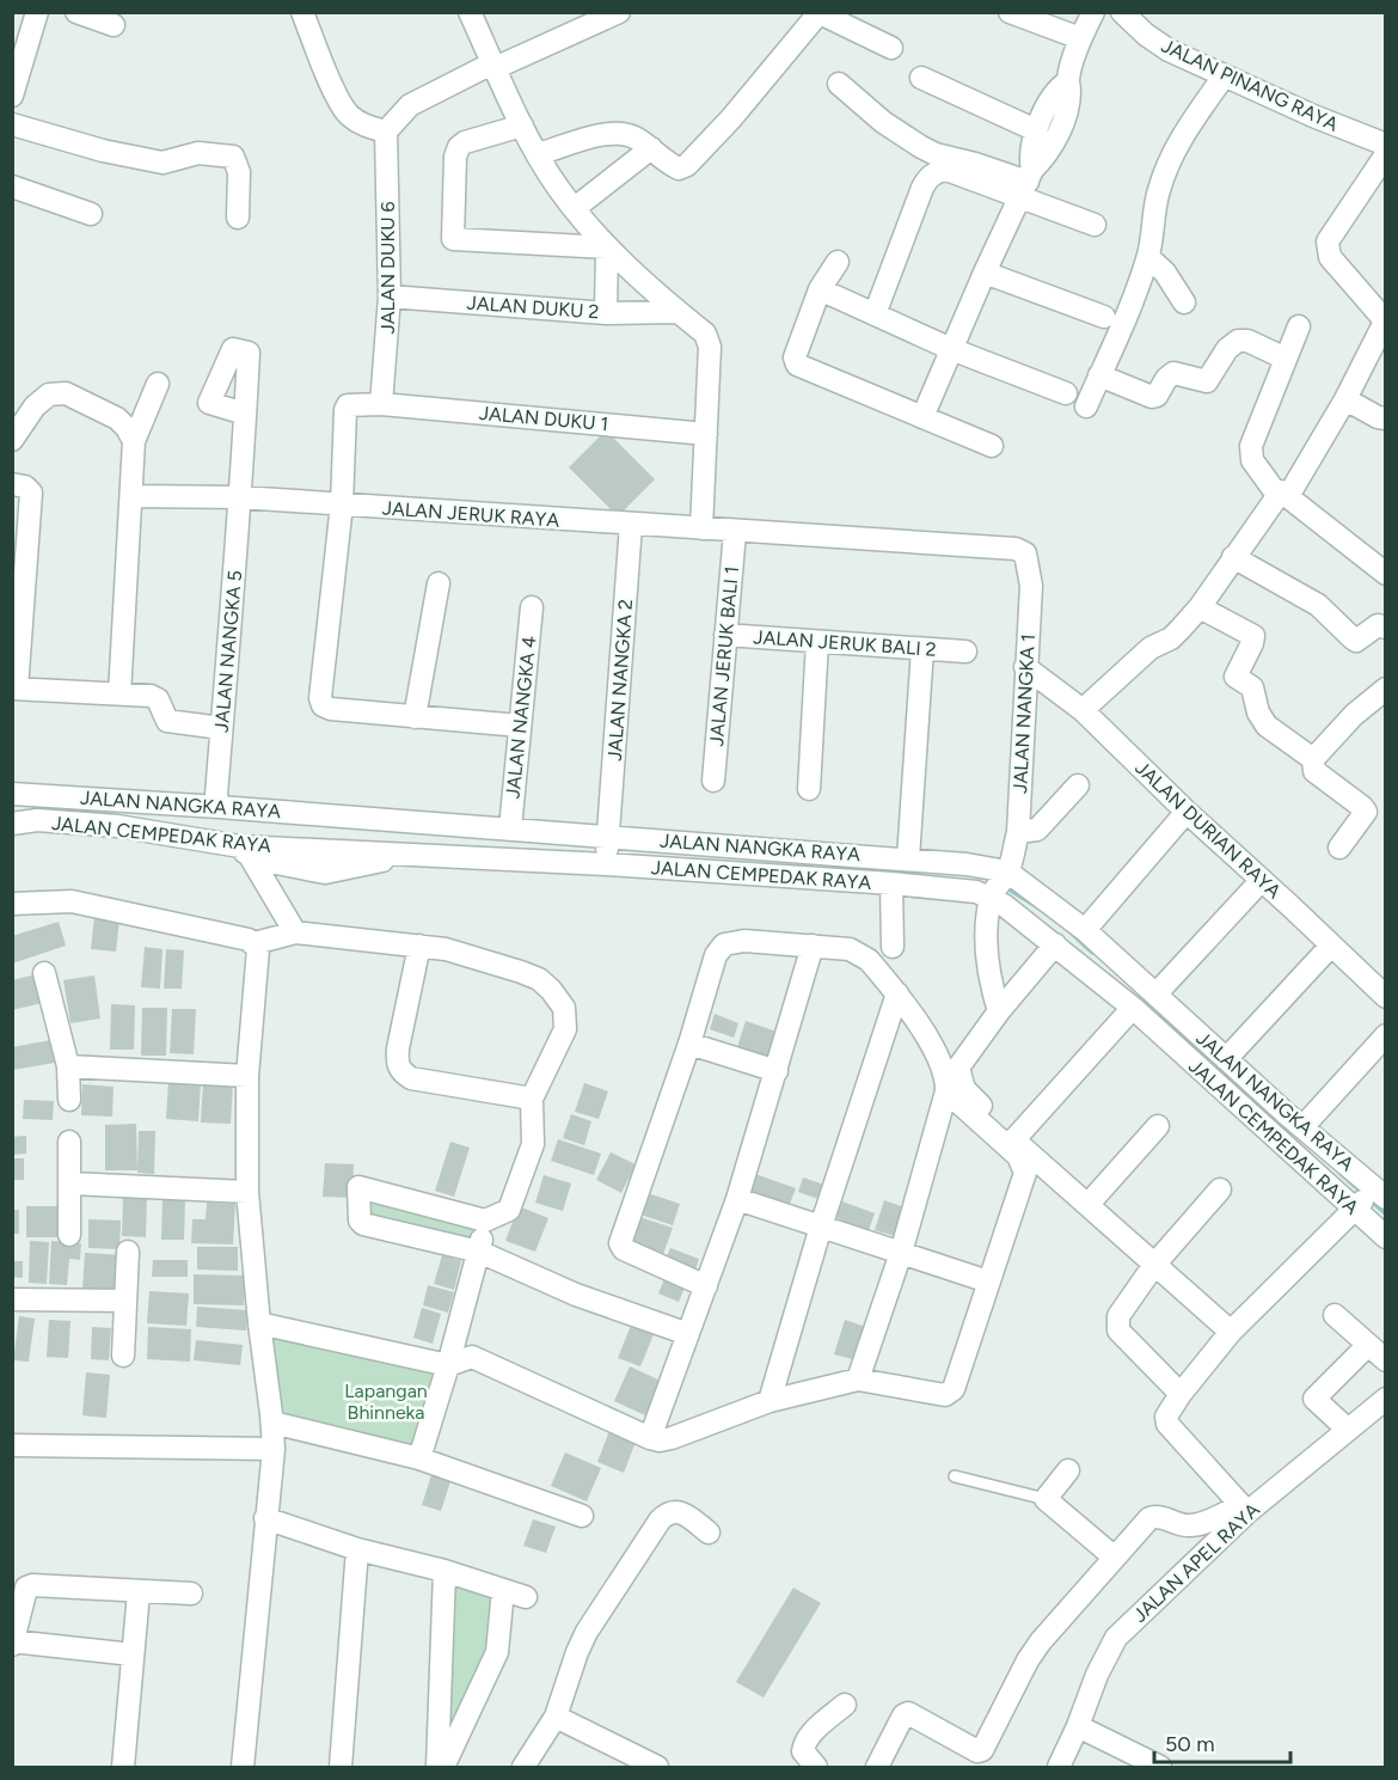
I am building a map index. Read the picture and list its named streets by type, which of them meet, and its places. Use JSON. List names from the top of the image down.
{
  "streets": {
    "street": [
      "JALAN PINANG RAYA",
      "JALAN DUKU 6",
      "JALAN DUKU 2",
      "JALAN DUKU 1",
      "JALAN JERUK RAYA",
      "JALAN JERUK BALI 2",
      "JALAN NANGKA 5",
      "JALAN JERUK BALI 1",
      "JALAN NANGKA 2",
      "JALAN NANGKA 1",
      "JALAN NANGKA 4",
      "JALAN NANGKA RAYA",
      "JALAN DURIAN RAYA",
      "JALAN CEMPEDAK RAYA",
      "JALAN APEL RAYA"
    ]
  },
  "crossings": [
    ["JALAN DUKU 6", "JALAN DUKU 2"],
    ["JALAN DUKU 6", "JALAN DUKU 1"],
    ["JALAN DUKU 1", "JALAN JERUK RAYA"],
    ["JALAN JERUK RAYA", "JALAN NANGKA 5"],
    ["JALAN JERUK RAYA", "JALAN JERUK BALI 1"],
    ["JALAN JERUK RAYA", "JALAN NANGKA 2"],
    ["JALAN JERUK RAYA", "JALAN NANGKA 1"],
    ["JALAN JERUK BALI 2", "JALAN JERUK BALI 1"],
    ["JALAN NANGKA 5", "JALAN NANGKA RAYA"],
    ["JALAN NANGKA 2", "JALAN NANGKA RAYA"],
    ["JALAN NANGKA 2", "JALAN CEMPEDAK RAYA"],
    ["JALAN NANGKA 1", "JALAN NANGKA RAYA"],
    ["JALAN NANGKA 1", "JALAN DURIAN RAYA"],
    ["JALAN NANGKA 1", "JALAN CEMPEDAK RAYA"],
    ["JALAN NANGKA 4", "JALAN NANGKA RAYA"]
  ],
  "parks": ["Lapangan Bhinneka"],
  "scale_bar": "50 m"
}
